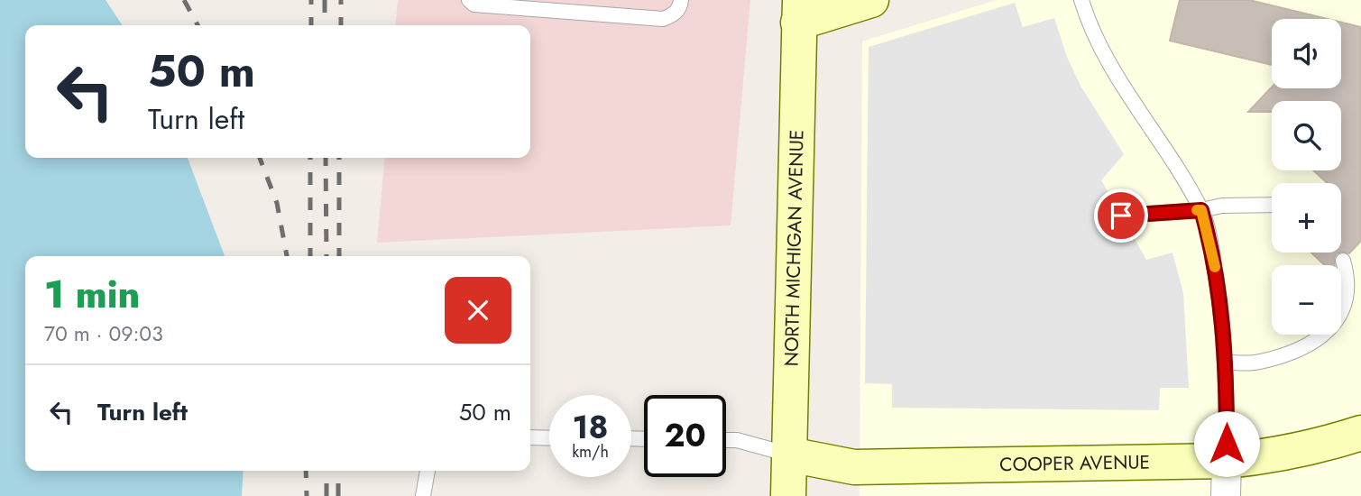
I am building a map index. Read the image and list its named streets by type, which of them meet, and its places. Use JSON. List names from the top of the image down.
{
  "streets": {
    "street": ["NORTH MICHIGAN AVENUE", "COOPER AVENUE"]
  },
  "crossings": [
    ["NORTH MICHIGAN AVENUE", "COOPER AVENUE"]
  ],
  "page": {
    "map_buttons": ["+", "−"],
    "turn": ["50 m", "Turn left"],
    "heading": ["1 min", "70 m · 09:03"],
    "list": [
      {
        "name": "Turn left",
        "value": "50 m"
      }
    ],
    "speed": "18 km/h",
    "limit": "20"
  }
}
